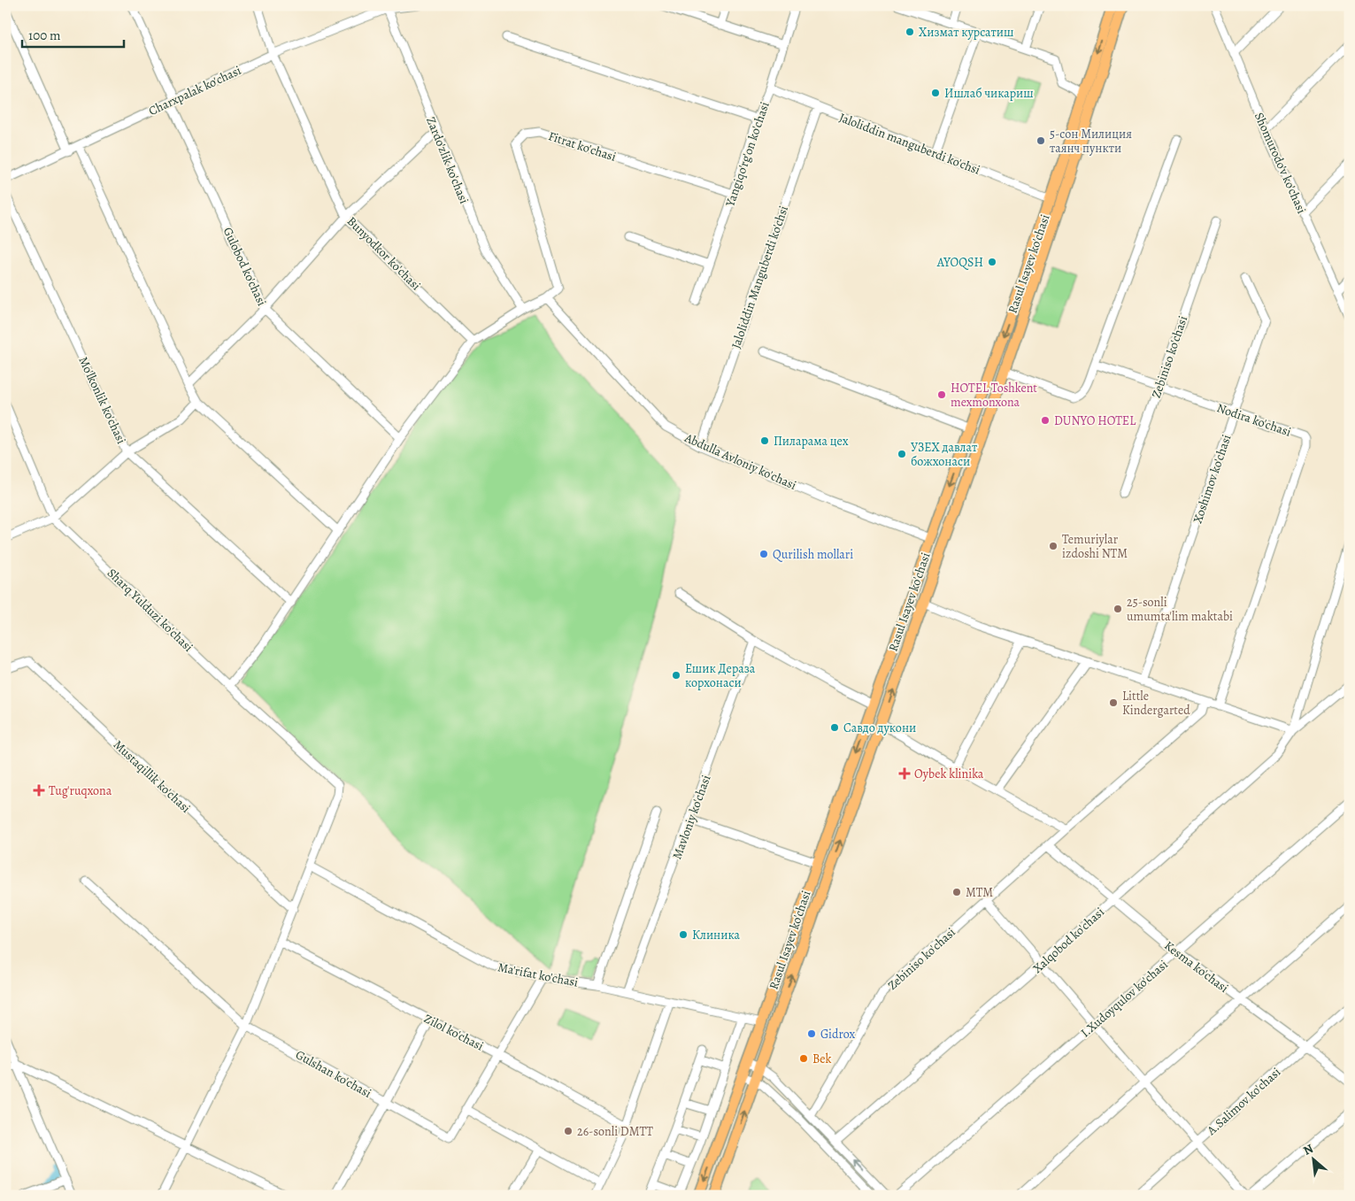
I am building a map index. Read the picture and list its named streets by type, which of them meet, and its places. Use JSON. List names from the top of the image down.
{
  "streets": {
    "main road": ["Rasul Isayev ko'chasi"],
    "street": [
      "Charxpalak ko'chasi",
      "Jaloliddin manguberdi ko'chsi",
      "Fitrat ko'chasi",
      "Yangiqo'rg'on ko'chasi",
      "Zardo'zlik ko'chasi",
      "Shomurodo'v ko'chasi",
      "Bunyodkor ko'chasi",
      "Gulobod ko'chasi",
      "Jaloliddin Manguberdi ko'chsi",
      "Zebiniso ko'chasi",
      "Mo'lkonlik ko'chasi",
      "Nodira ko'chasi",
      "Abdulla Avloniy ko'chasi",
      "Xoshimov ko'chasi",
      "Sharq Yulduzi ko'chasi",
      "Mustaqillik ko'chasi",
      "Mavloniy ko'chasi",
      "Xalqobod ko'chasi",
      "Kesma ko'chasi",
      "Ma'rifat ko'chasi",
      "I.Xudoyqulov ko'chasi",
      "Zilol ko'chasi",
      "Gulshan ko'chasi",
      "A.Salimov ko'chasi"
    ]
  },
  "crossings": [
    ["Charxpalak ko'chasi", "Zardo'zlik ko'chasi"],
    ["Charxpalak ko'chasi", "Bunyodkor ko'chasi"],
    ["Charxpalak ko'chasi", "Gulobod ko'chasi"],
    ["Jaloliddin manguberdi ko'chsi", "Yangiqo'rg'on ko'chasi"],
    ["Jaloliddin manguberdi ko'chsi", "Rasul Isayev ko'chasi"],
    ["Jaloliddin manguberdi ko'chsi", "Jaloliddin Manguberdi ko'chsi"],
    ["Fitrat ko'chasi", "Yangiqo'rg'on ko'chasi"],
    ["Fitrat ko'chasi", "Abdulla Avloniy ko'chasi"],
    ["Rasul Isayev ko'chasi", "Abdulla Avloniy ko'chasi"],
    ["Rasul Isayev ko'chasi", "Ma'rifat ko'chasi"],
    ["Jaloliddin Manguberdi ko'chsi", "Abdulla Avloniy ko'chasi"],
    ["Zebiniso ko'chasi", "Nodira ko'chasi"],
    ["Zebiniso ko'chasi", "Kesma ko'chasi"],
    ["Nodira ko'chasi", "Xoshimov ko'chasi"],
    ["Sharq Yulduzi ko'chasi", "Ma'rifat ko'chasi"],
    ["Mavloniy ko'chasi", "Ma'rifat ko'chasi"],
    ["Xalqobod ko'chasi", "Kesma ko'chasi"],
    ["Kesma ko'chasi", "I.Xudoyqulov ko'chasi"],
    ["Kesma ko'chasi", "A.Salimov ko'chasi"],
    ["Ma'rifat ko'chasi", "Gulshan ko'chasi"],
    ["Zilol ko'chasi", "Gulshan ko'chasi"]
  ],
  "places": {
    "other": [
      "Хизмат курсатиш",
      "Ишлаб чикариш",
      "5-сон Милиция таянч пункти",
      "AYOQSH",
      "HOTEL Toshkent mexmonxona",
      "DUNYO HOTEL",
      "Пиларама цех",
      "УЗЕХ давлат божхонаси",
      "Temuriylar izdoshi NTM",
      "Qurilish mollari",
      "25-sonli umumta'lim maktabi",
      "Ешик Дераза корхонаси",
      "Little Kindergarted",
      "Савдо дукони",
      "MTM",
      "Клиника",
      "Gidrox",
      "Bek",
      "26-sonli DMTT"
    ],
    "health": ["Oybek klinika", "Tug'ruqxona"]
  },
  "scale_bar": "100 m",
  "north": "top left"
}
